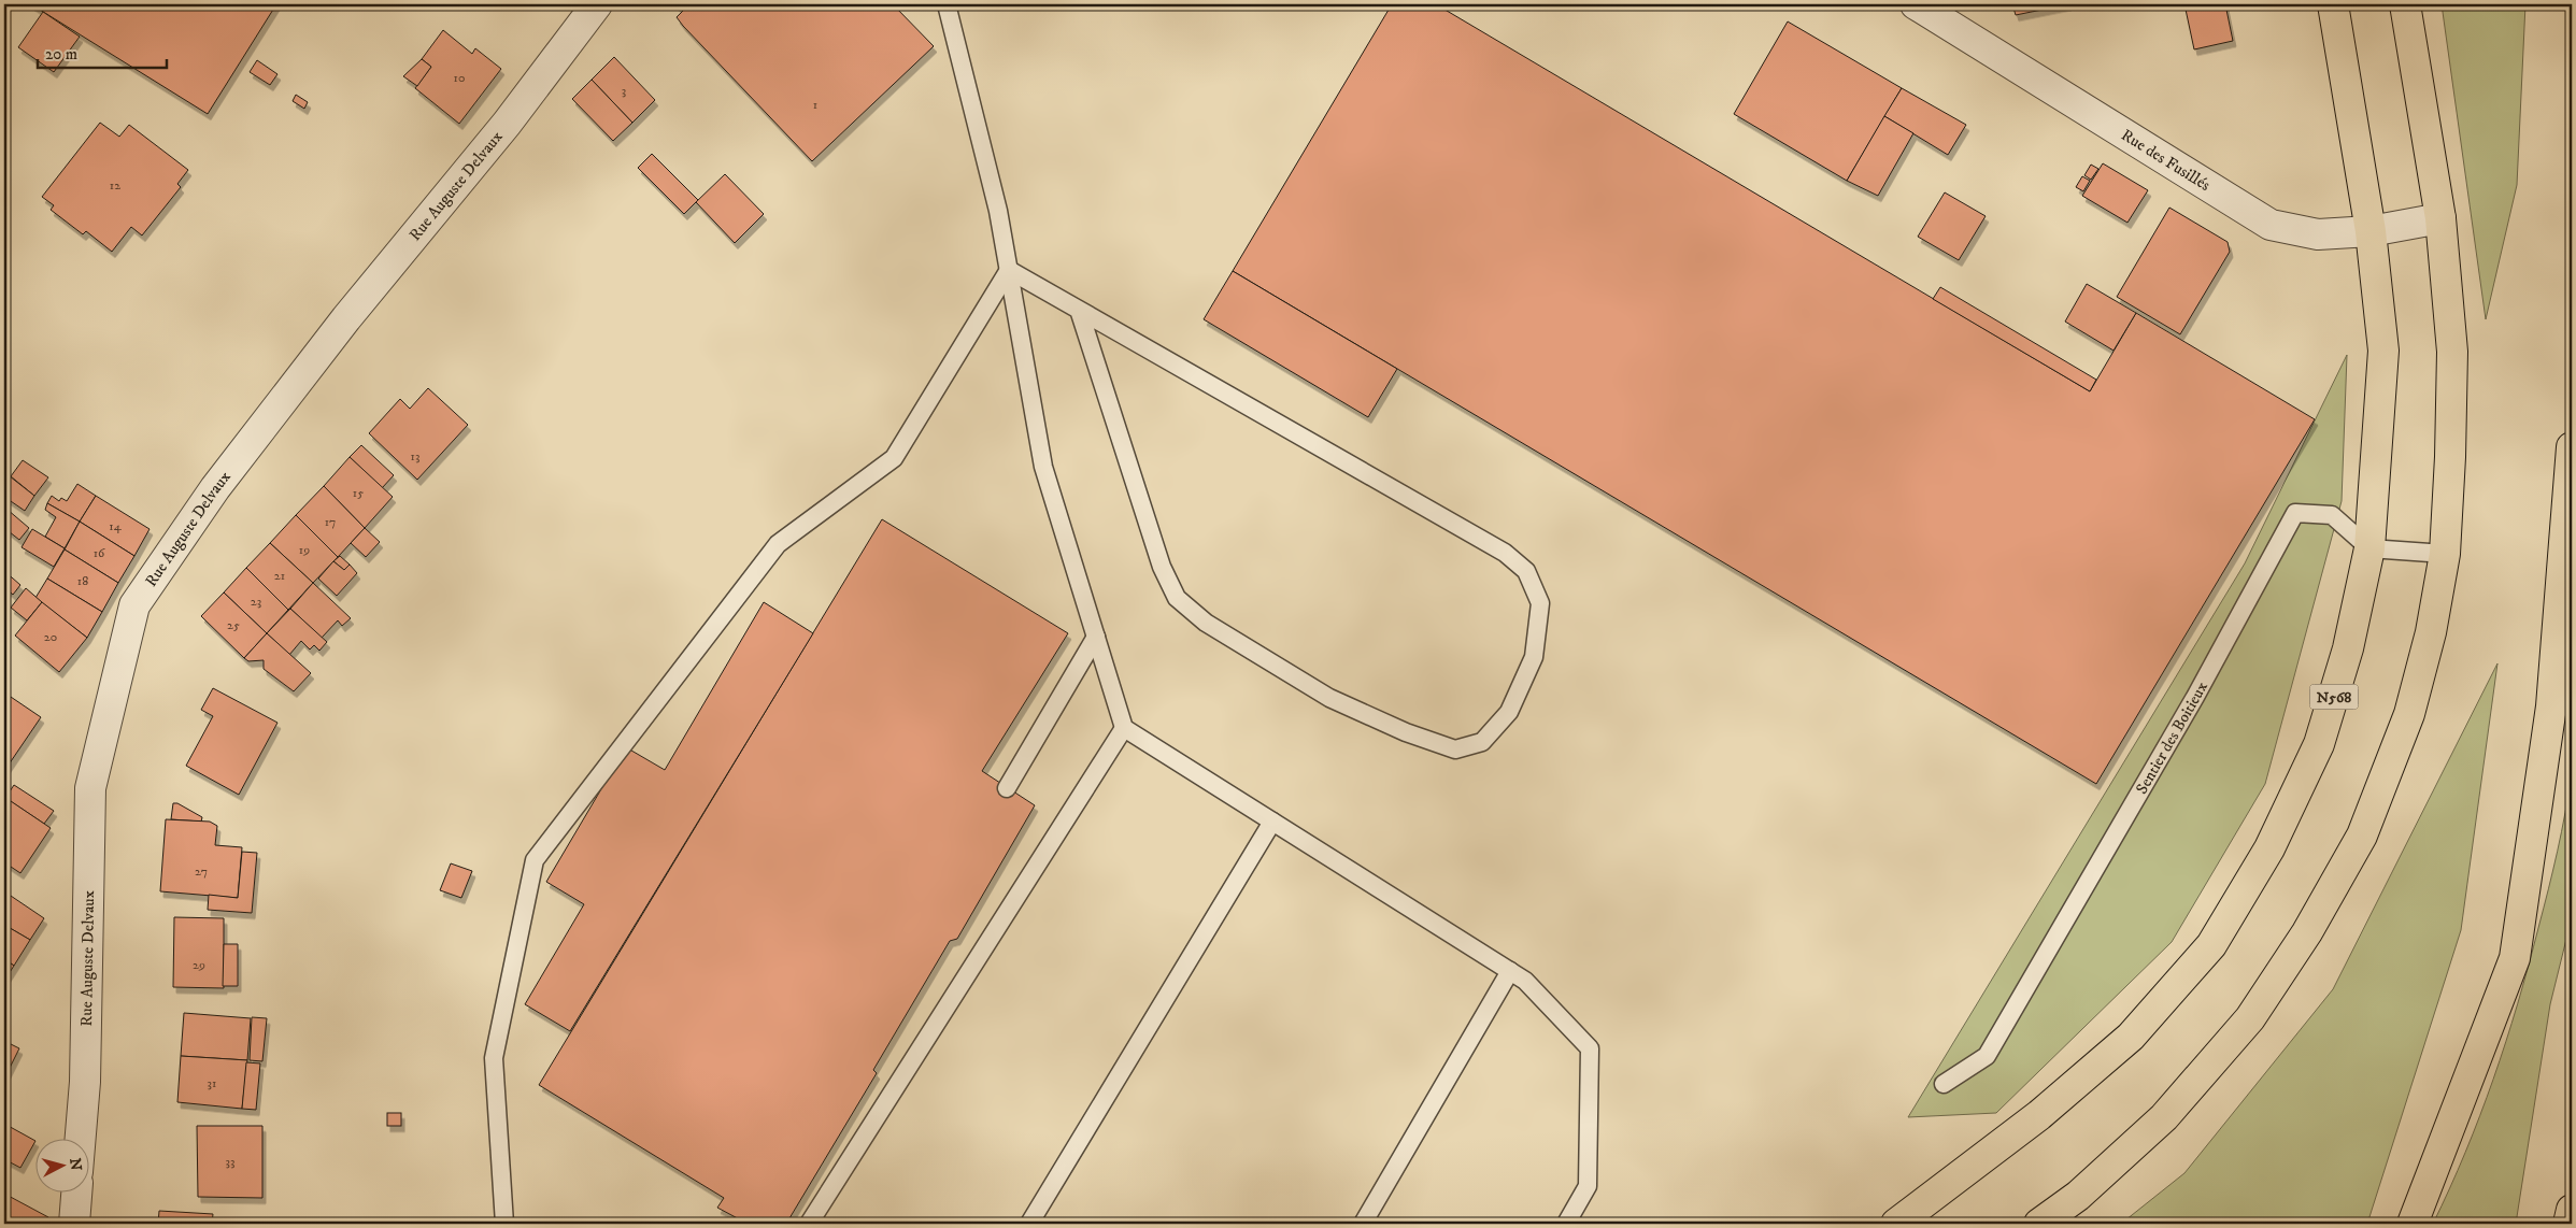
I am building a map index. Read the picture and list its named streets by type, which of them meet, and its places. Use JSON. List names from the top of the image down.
{
  "streets": {
    "highway": ["N568"],
    "street": ["Rue des Fusillés", "Rue Auguste Delvaux"],
    "lane": ["Sentier des Boitieux"]
  },
  "crossings": [
    ["Rue des Fusillés", "N568"],
    ["N568", "Sentier des Boitieux"]
  ],
  "house_numbers": [
    "10",
    "3",
    "1",
    "12",
    "13",
    "15",
    "17",
    "14",
    "19",
    "16",
    "21",
    "18",
    "23",
    "25",
    "20",
    "27",
    "29",
    "31",
    "33"
  ],
  "scale_bar": "20 m",
  "north": "right"
}
